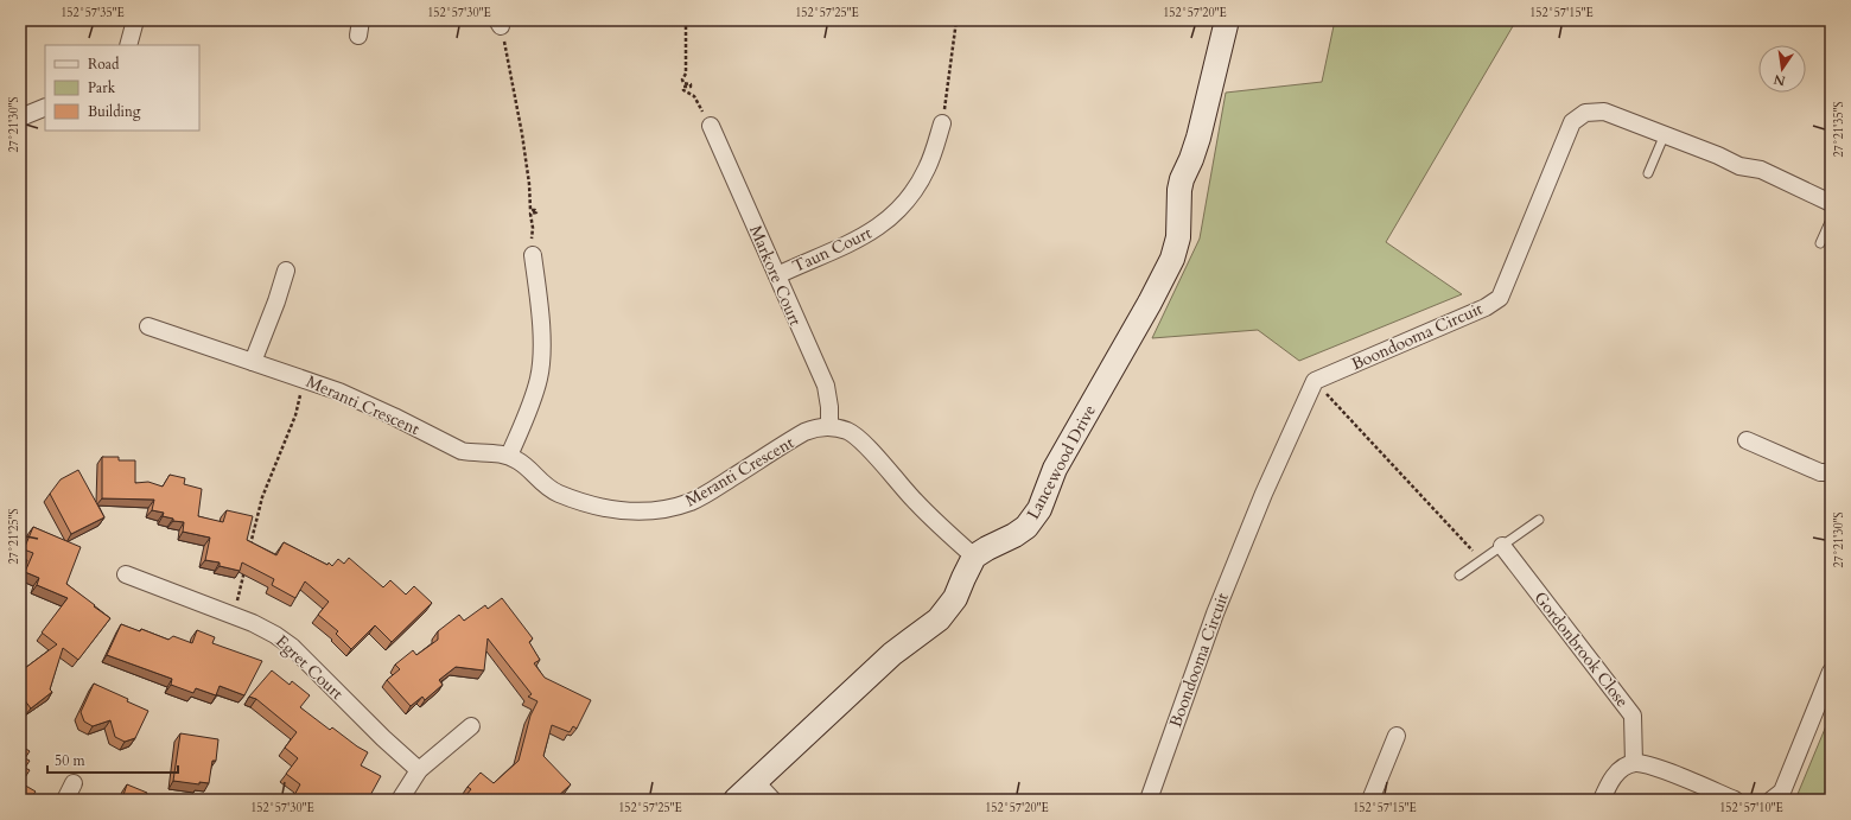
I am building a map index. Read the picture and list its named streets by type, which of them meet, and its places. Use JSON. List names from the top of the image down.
{
  "streets": {
    "street": [
      "Taun Court",
      "Markore Court",
      "Boondooma Circuit",
      "Meranti Crescent",
      "Lancewood Drive",
      "Gordonbrook Close",
      "Egret Court"
    ]
  },
  "crossings": [
    ["Taun Court", "Markore Court"],
    ["Markore Court", "Meranti Crescent"],
    ["Meranti Crescent", "Lancewood Drive"]
  ],
  "legend": ["Road", "Park", "Building"],
  "scale_bar": "50 m",
  "north": "bottom",
  "coordinates": [
    "152°57'35\"E",
    "152°57'30\"E",
    "152°57'25\"E",
    "152°57'20\"E",
    "152°57'15\"E",
    "27°21'30\"S",
    "27°21'35\"S",
    "27°21'25\"S",
    "152°57'10\"E"
  ]
}
